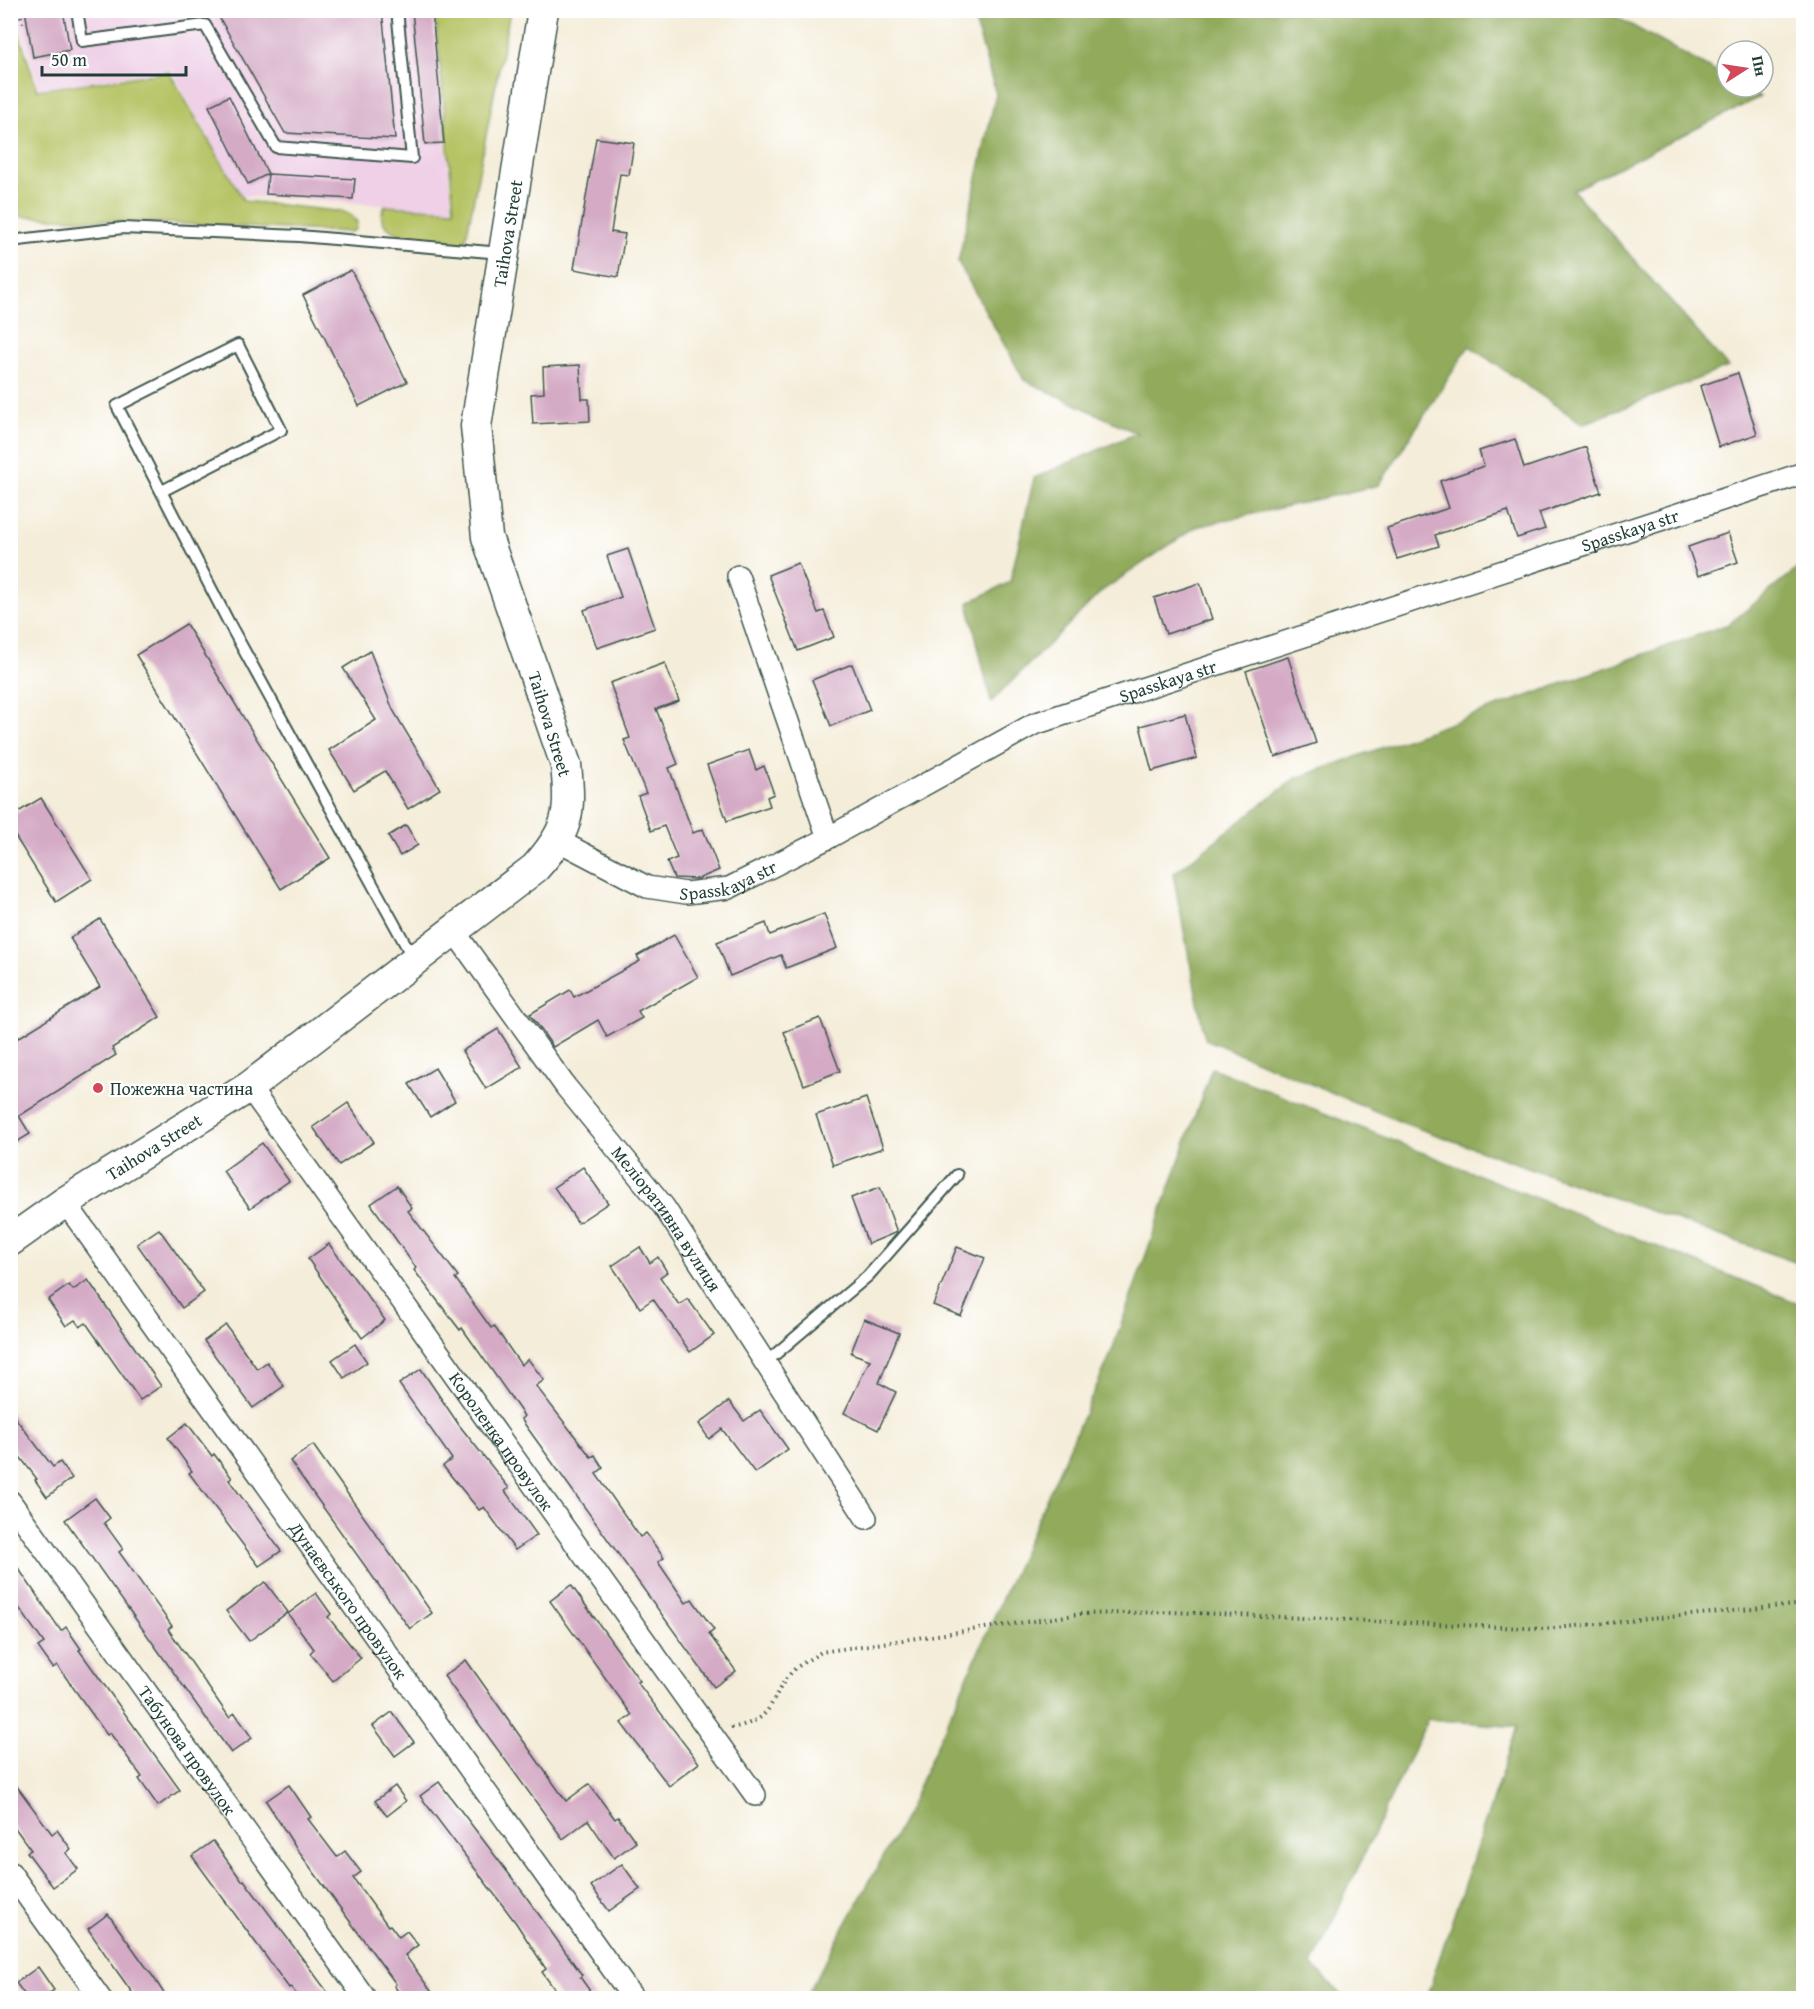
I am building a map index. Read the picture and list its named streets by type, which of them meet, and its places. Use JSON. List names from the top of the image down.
{
  "streets": {
    "street": [
      "Taihova Street",
      "Spasskaya str",
      "Меліоративна вулиця",
      "Короленка провулок",
      "Дунаєвського провулок",
      "Табунова провулок"
    ]
  },
  "crossings": [
    ["Taihova Street", "Spasskaya str"],
    ["Taihova Street", "Меліоративна вулиця"],
    ["Taihova Street", "Короленка провулок"],
    ["Taihova Street", "Дунаєвського провулок"]
  ],
  "places": ["Пожежна частина"],
  "scale_bar": "50 m",
  "north": "right"
}
